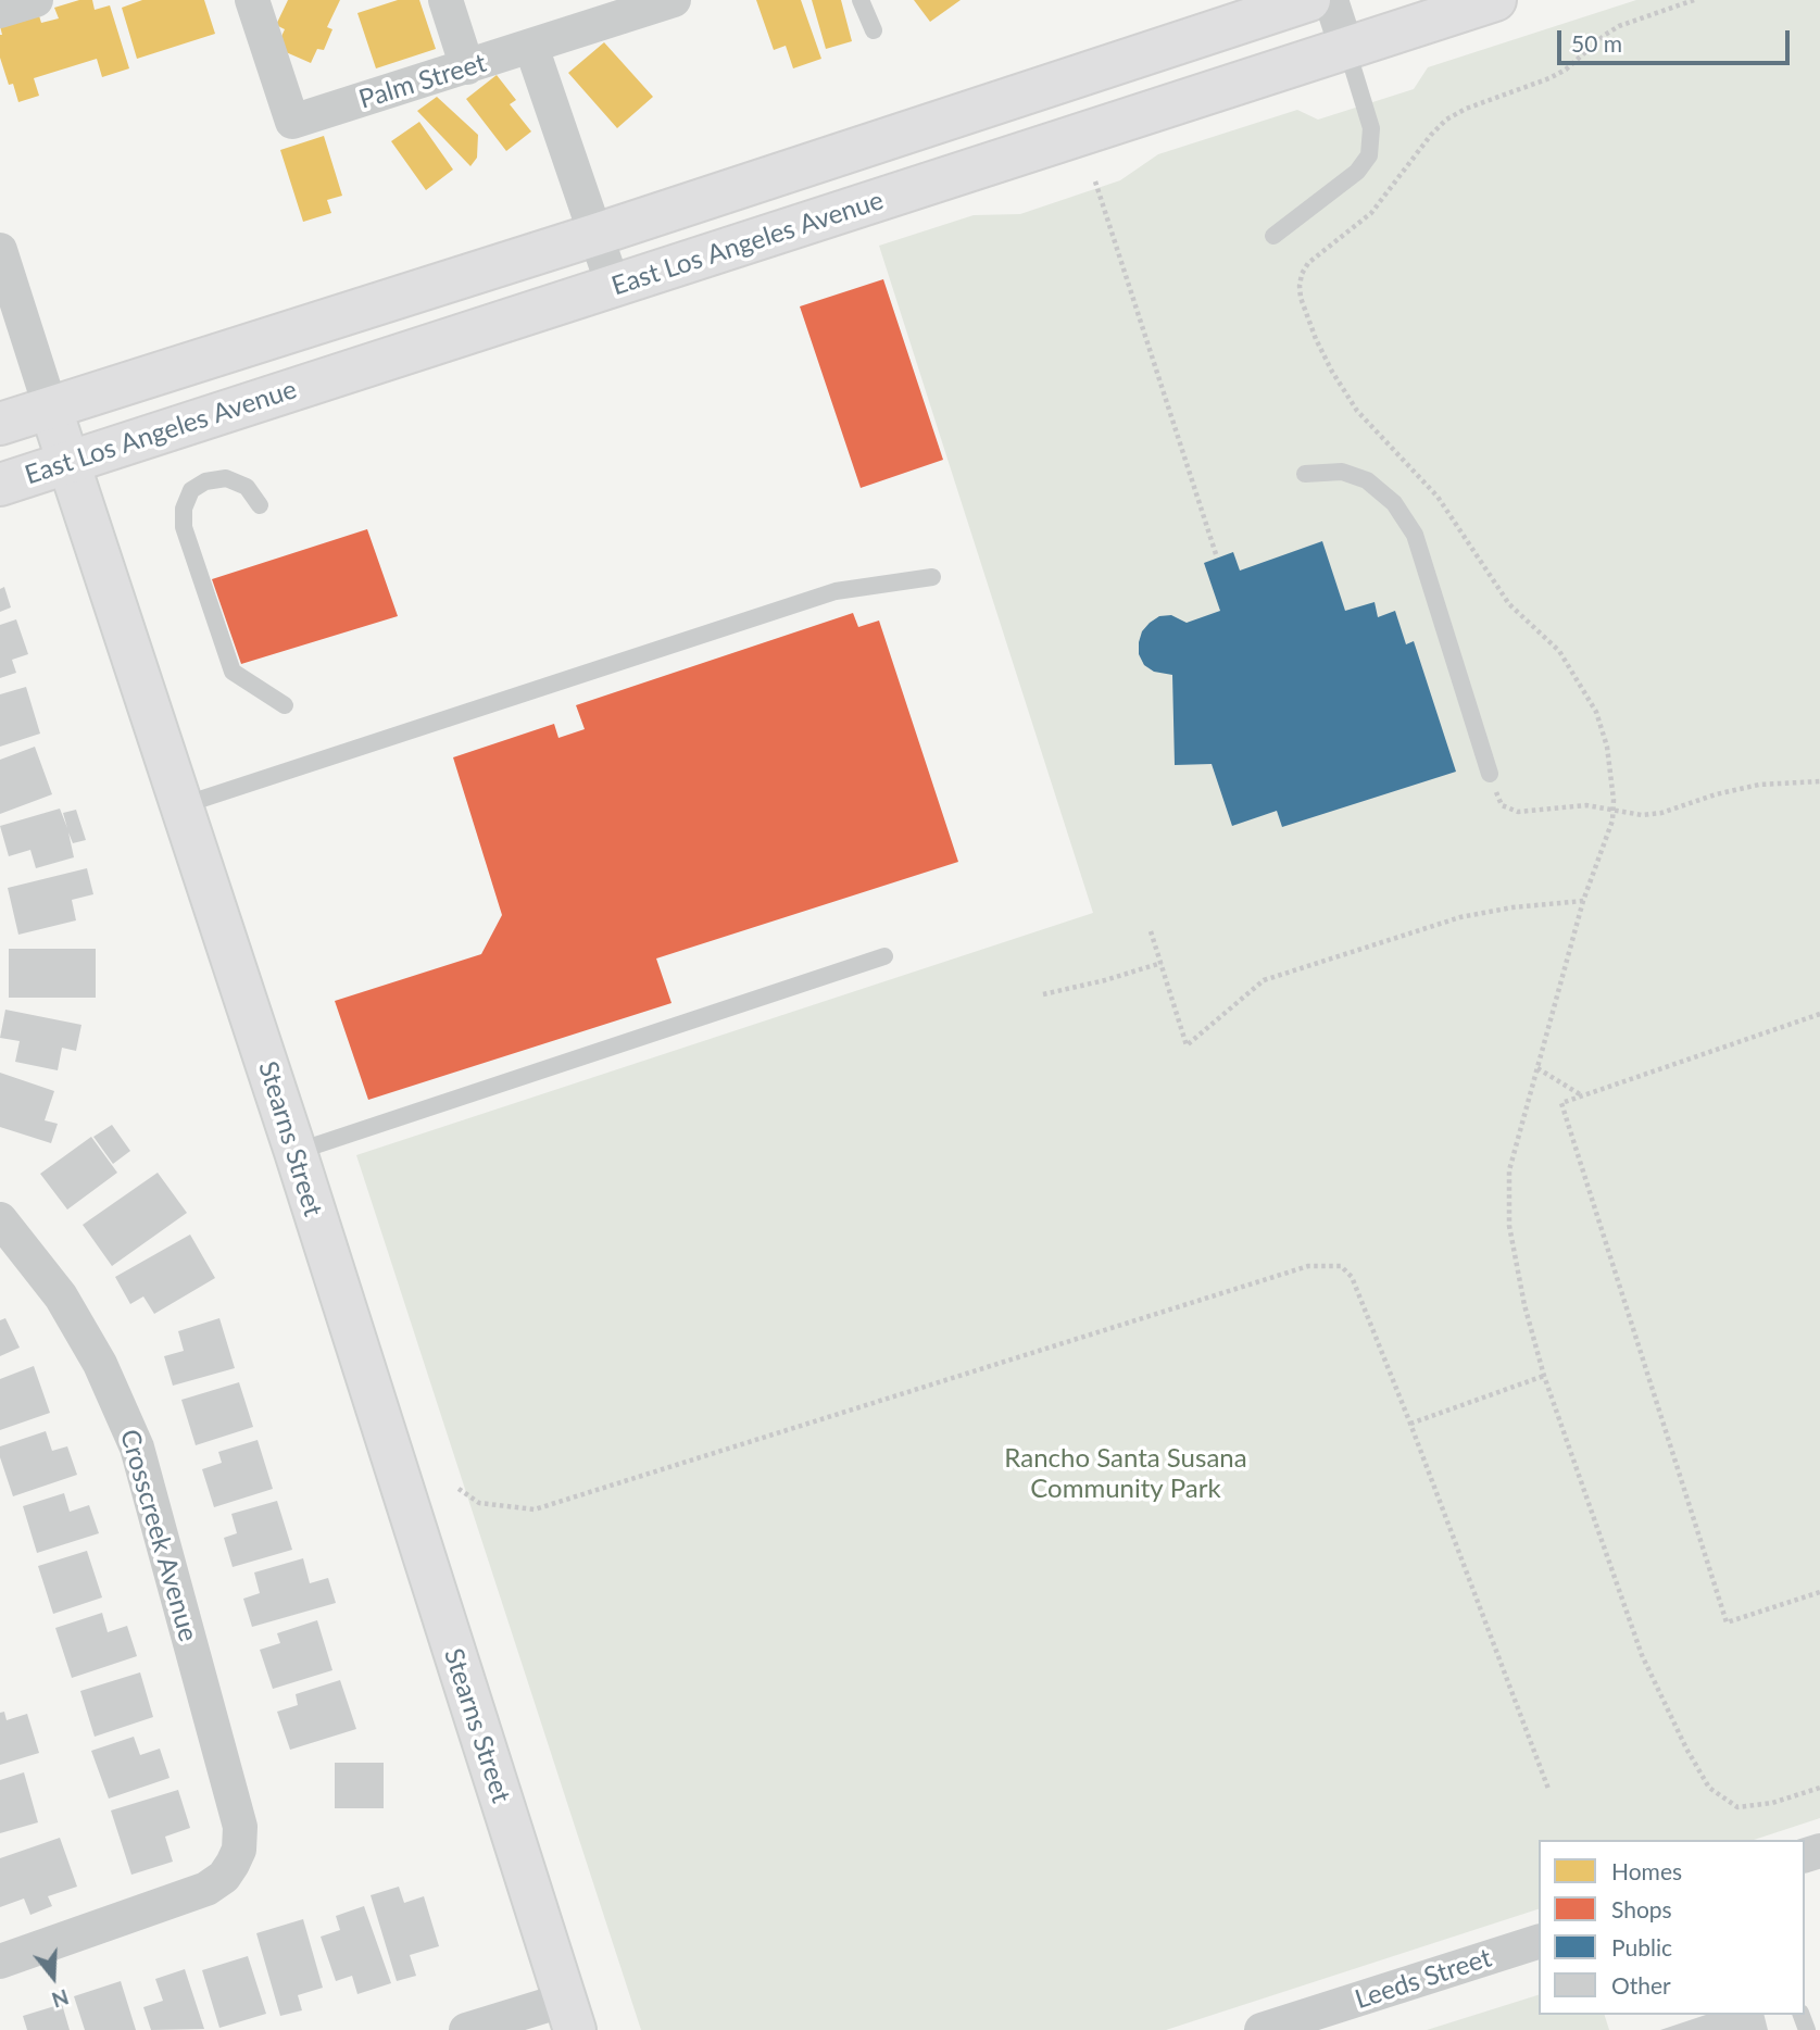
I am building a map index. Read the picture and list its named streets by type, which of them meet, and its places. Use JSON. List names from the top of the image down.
{
  "streets": {
    "main road": ["East Los Angeles Avenue", "Stearns Street"],
    "street": ["Palm Street", "Crosscreek Avenue", "Leeds Street"]
  },
  "crossings": [
    ["East Los Angeles Avenue", "Stearns Street"]
  ],
  "parks": ["Rancho Santa Susana Community Park"],
  "legend": [
    "Homes",
    "Shops",
    "Public",
    "Other"
  ],
  "scale_bar": "50 m",
  "north": "bottom"
}
